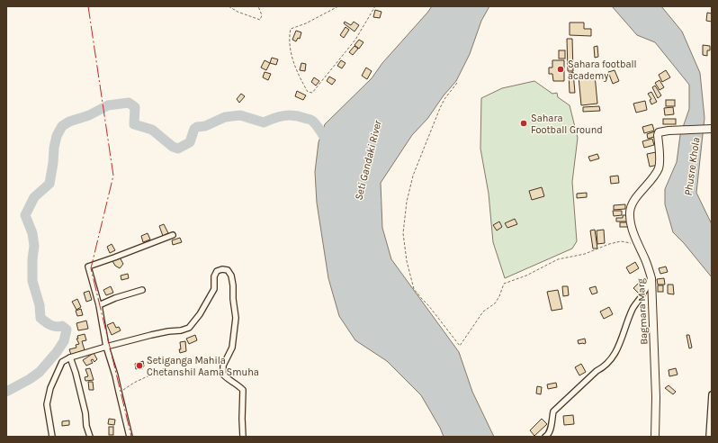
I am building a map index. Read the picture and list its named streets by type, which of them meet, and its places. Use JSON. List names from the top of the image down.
{
  "streets": {
    "main road": ["Bagmara Marg"]
  },
  "water": ["Seti Gandaki River", "Phusre Khola"],
  "places": ["Sahara football academy", "Sahara Football Ground", "Setiganga Mahila Chetanshil Aama Smuha"]
}
